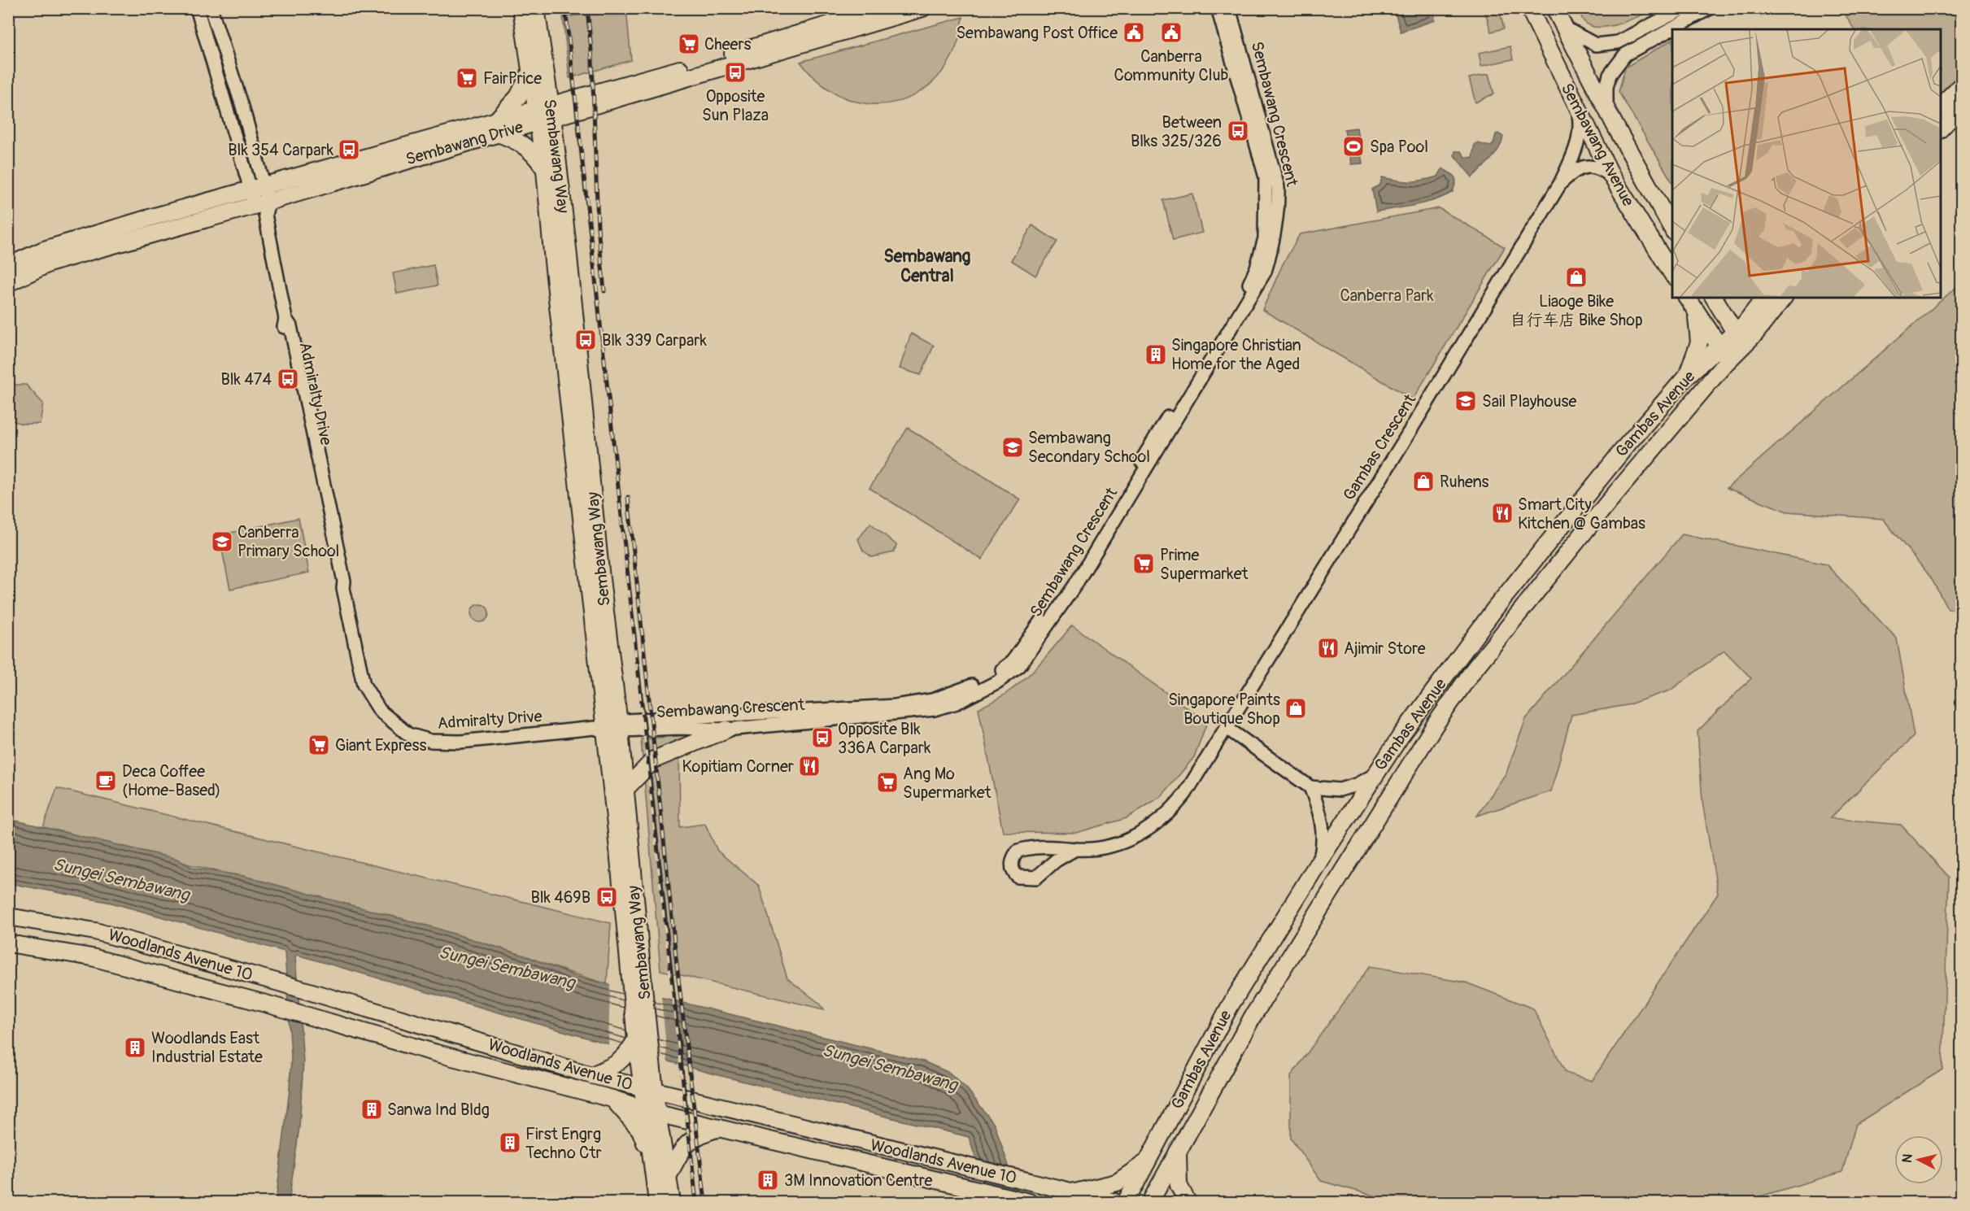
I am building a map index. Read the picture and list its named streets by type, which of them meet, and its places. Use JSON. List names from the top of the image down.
{
  "streets": {
    "main road": [
      "Sembawang Drive",
      "Sembawang Avenue",
      "Sembawang Way",
      "Gambas Avenue",
      "Woodlands Avenue 10"
    ],
    "street": ["Sembawang Crescent", "Admiralty Drive", "Gambas Crescent"]
  },
  "crossings": [
    ["Sembawang Crescent", "Sembawang Way"],
    ["Sembawang Crescent", "Admiralty Drive"],
    ["Sembawang Drive", "Sembawang Way"],
    ["Sembawang Drive", "Admiralty Drive"],
    ["Sembawang Avenue", "Gambas Crescent"],
    ["Sembawang Way", "Admiralty Drive"],
    ["Sembawang Way", "Woodlands Avenue 10"]
  ],
  "districts": ["Sembawang Central"],
  "water": ["Sungei Sembawang"],
  "parks": ["Canberra Park"],
  "places": {
    "public building": ["Sembawang Post Office", "Canberra Community Club"],
    "supermarket": [
      "Cheers",
      "FairPrice",
      "Prime Supermarket",
      "Giant Express",
      "Ang Mo Supermarket"
    ],
    "bus stop": [
      "Opposite Sun Plaza",
      "Between Blks 325/326",
      "Blk 354 Carpark",
      "Blk 339 Carpark",
      "Blk 474",
      "Opposite Blk 336A Carpark",
      "Blk 469B"
    ],
    "sports": ["Spa Pool"],
    "shop": ["Liaoge Bike 自行车店 Bike Shop", "Ruhens", "Singapore Paints Boutique Shop"],
    "building": [
      "Singapore Christian Home for the Aged",
      "Woodlands East Industrial Estate",
      "Sanwa Ind Bldg",
      "First Engrg Techno Ctr",
      "3M Innovation Centre"
    ],
    "school or university": ["Sail Playhouse", "Sembawang Secondary School", "Canberra Primary School"],
    "restaurant": ["Smart City Kitchen @ Gambas", "Ajimir Store", "Kopitiam Corner"],
    "cafe": ["Deca Coffee (Home-Based)"]
  },
  "north": "left"
}
